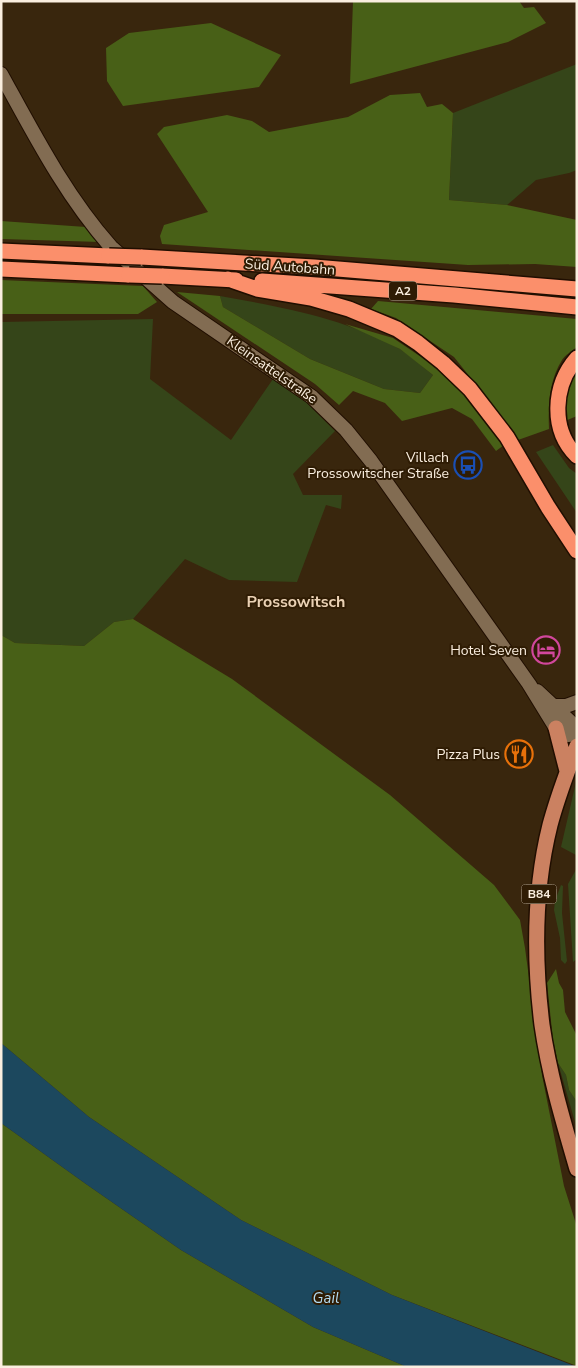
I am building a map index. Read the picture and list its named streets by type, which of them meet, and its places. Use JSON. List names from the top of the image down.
{
  "streets": {
    "highway": ["Süd Autobahn", "A2"],
    "main road": ["Kleinsattelstraße", "B84"]
  },
  "districts": ["Prossowitsch"],
  "water": ["Gail"],
  "places": {
    "bus stop": ["Villach Prossowitscher Straße"],
    "hotel": ["Hotel Seven"],
    "restaurant": ["Pizza Plus"]
  }
}
